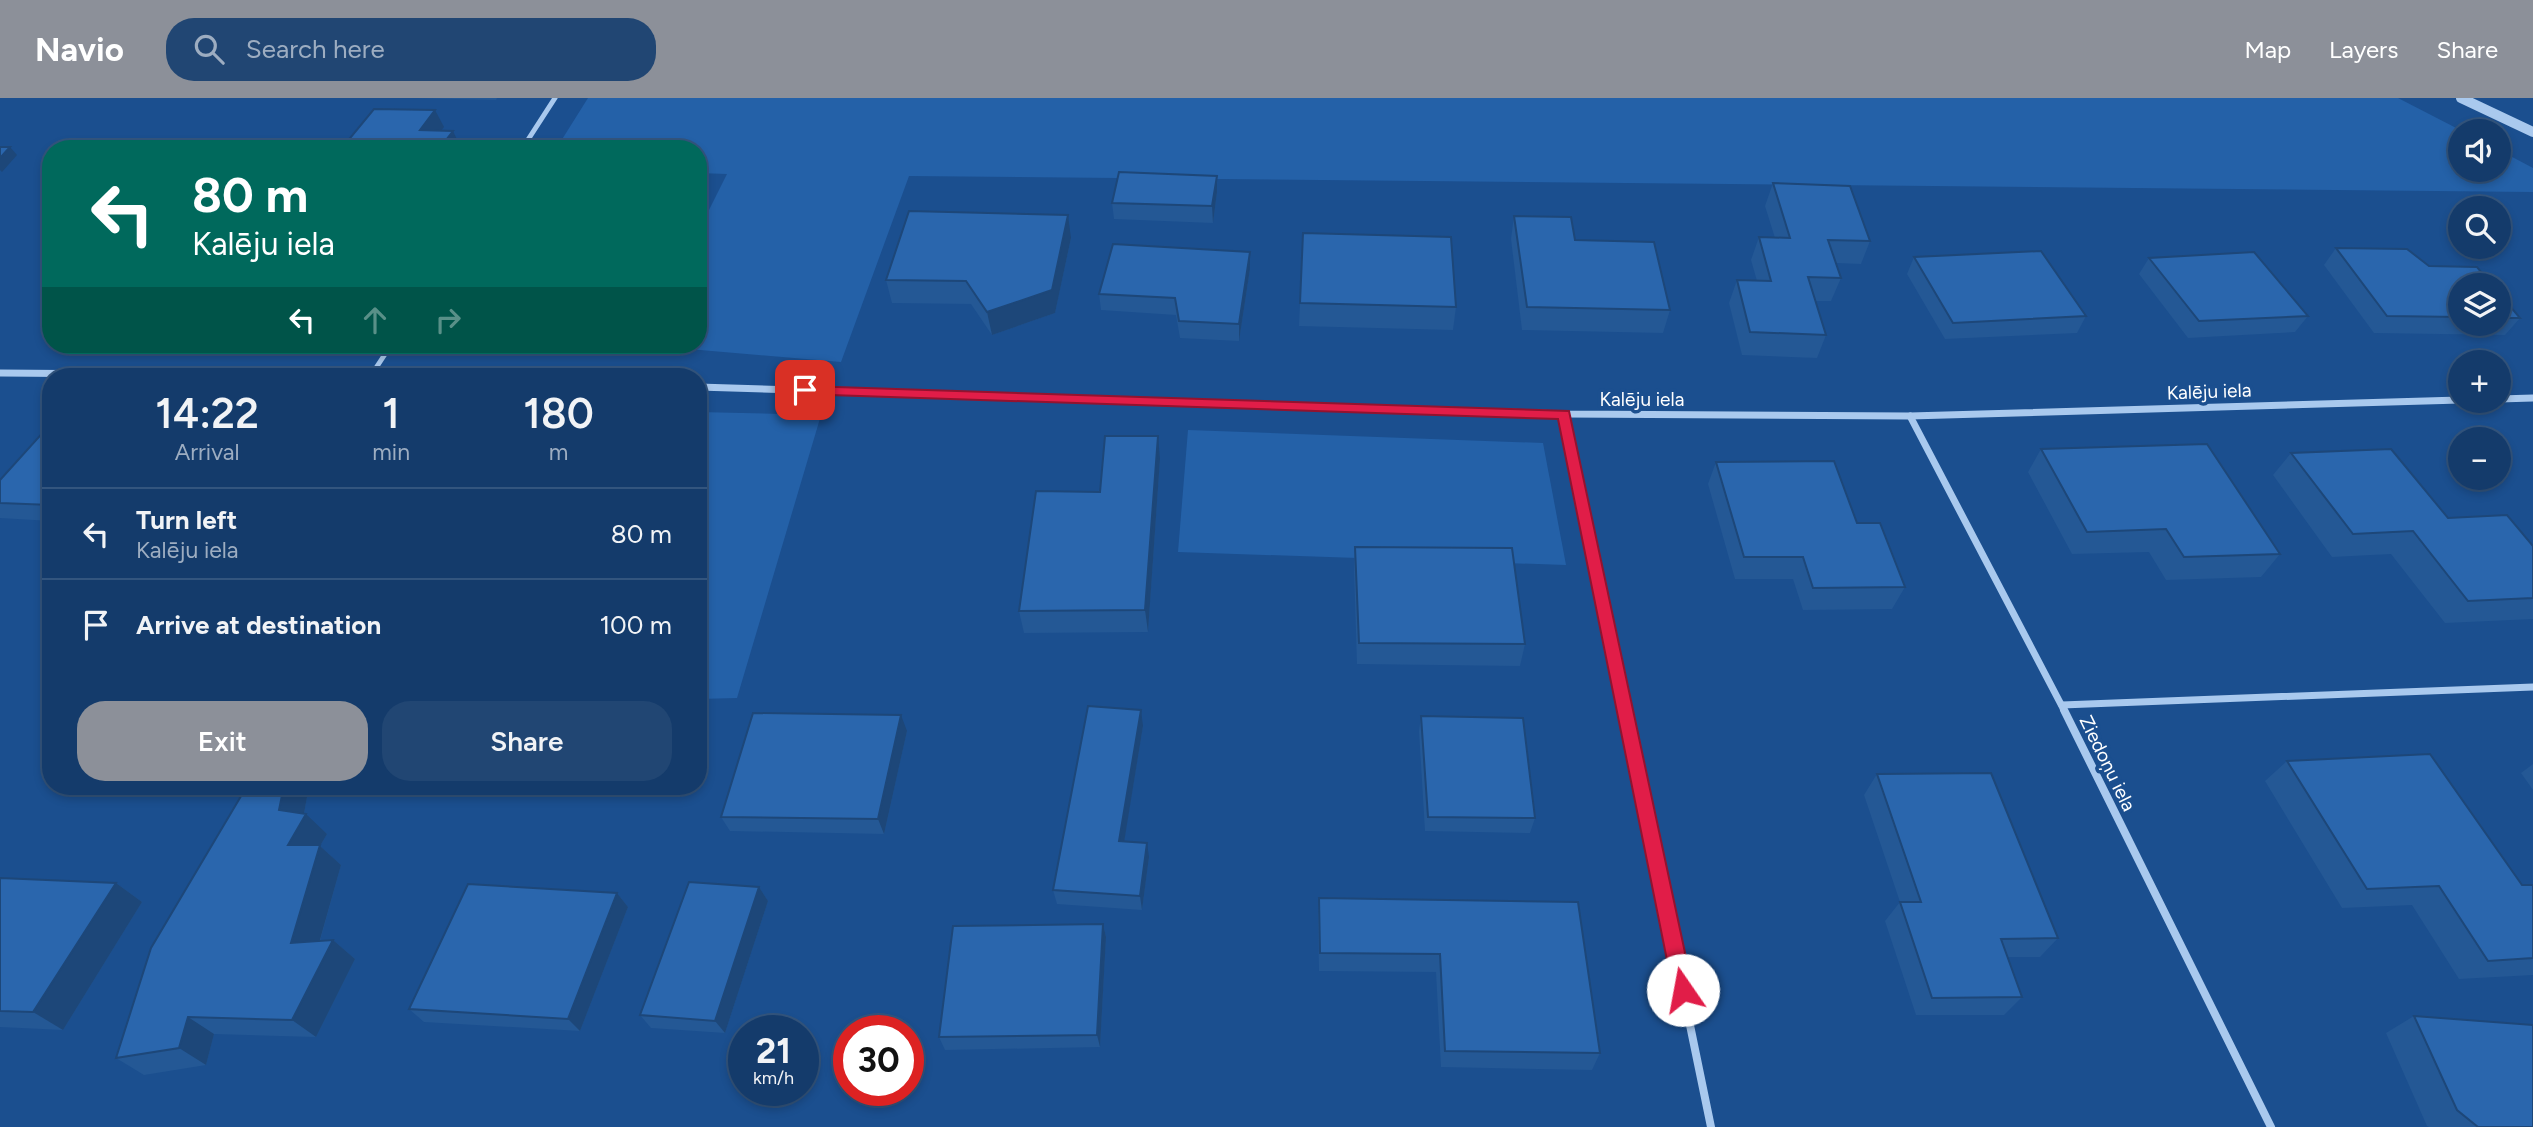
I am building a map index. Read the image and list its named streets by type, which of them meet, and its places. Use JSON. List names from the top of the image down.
{
  "streets": {
    "street": ["Kalēju iela", "Ziedoņu iela"]
  },
  "crossings": [
    ["Kalēju iela", "Ziedoņu iela"]
  ],
  "page": {
    "header": "Navio",
    "search": "Search here",
    "nav": ["Map", "Layers", "Share"],
    "map_buttons": ["+", "−"],
    "turn": ["80 m", "Kalēju iela"],
    "eta": [
      "14:22",
      "Arrival",
      "1",
      "min",
      "180",
      "m"
    ],
    "list": [
      {
        "name": "Turn left",
        "note": "Kalēju iela",
        "value": "80 m"
      },
      {
        "name": "Arrive at destination",
        "value": "100 m"
      }
    ],
    "buttons": ["Exit", "Share"],
    "speed": "21 km/h",
    "limit": "30"
  }
}
